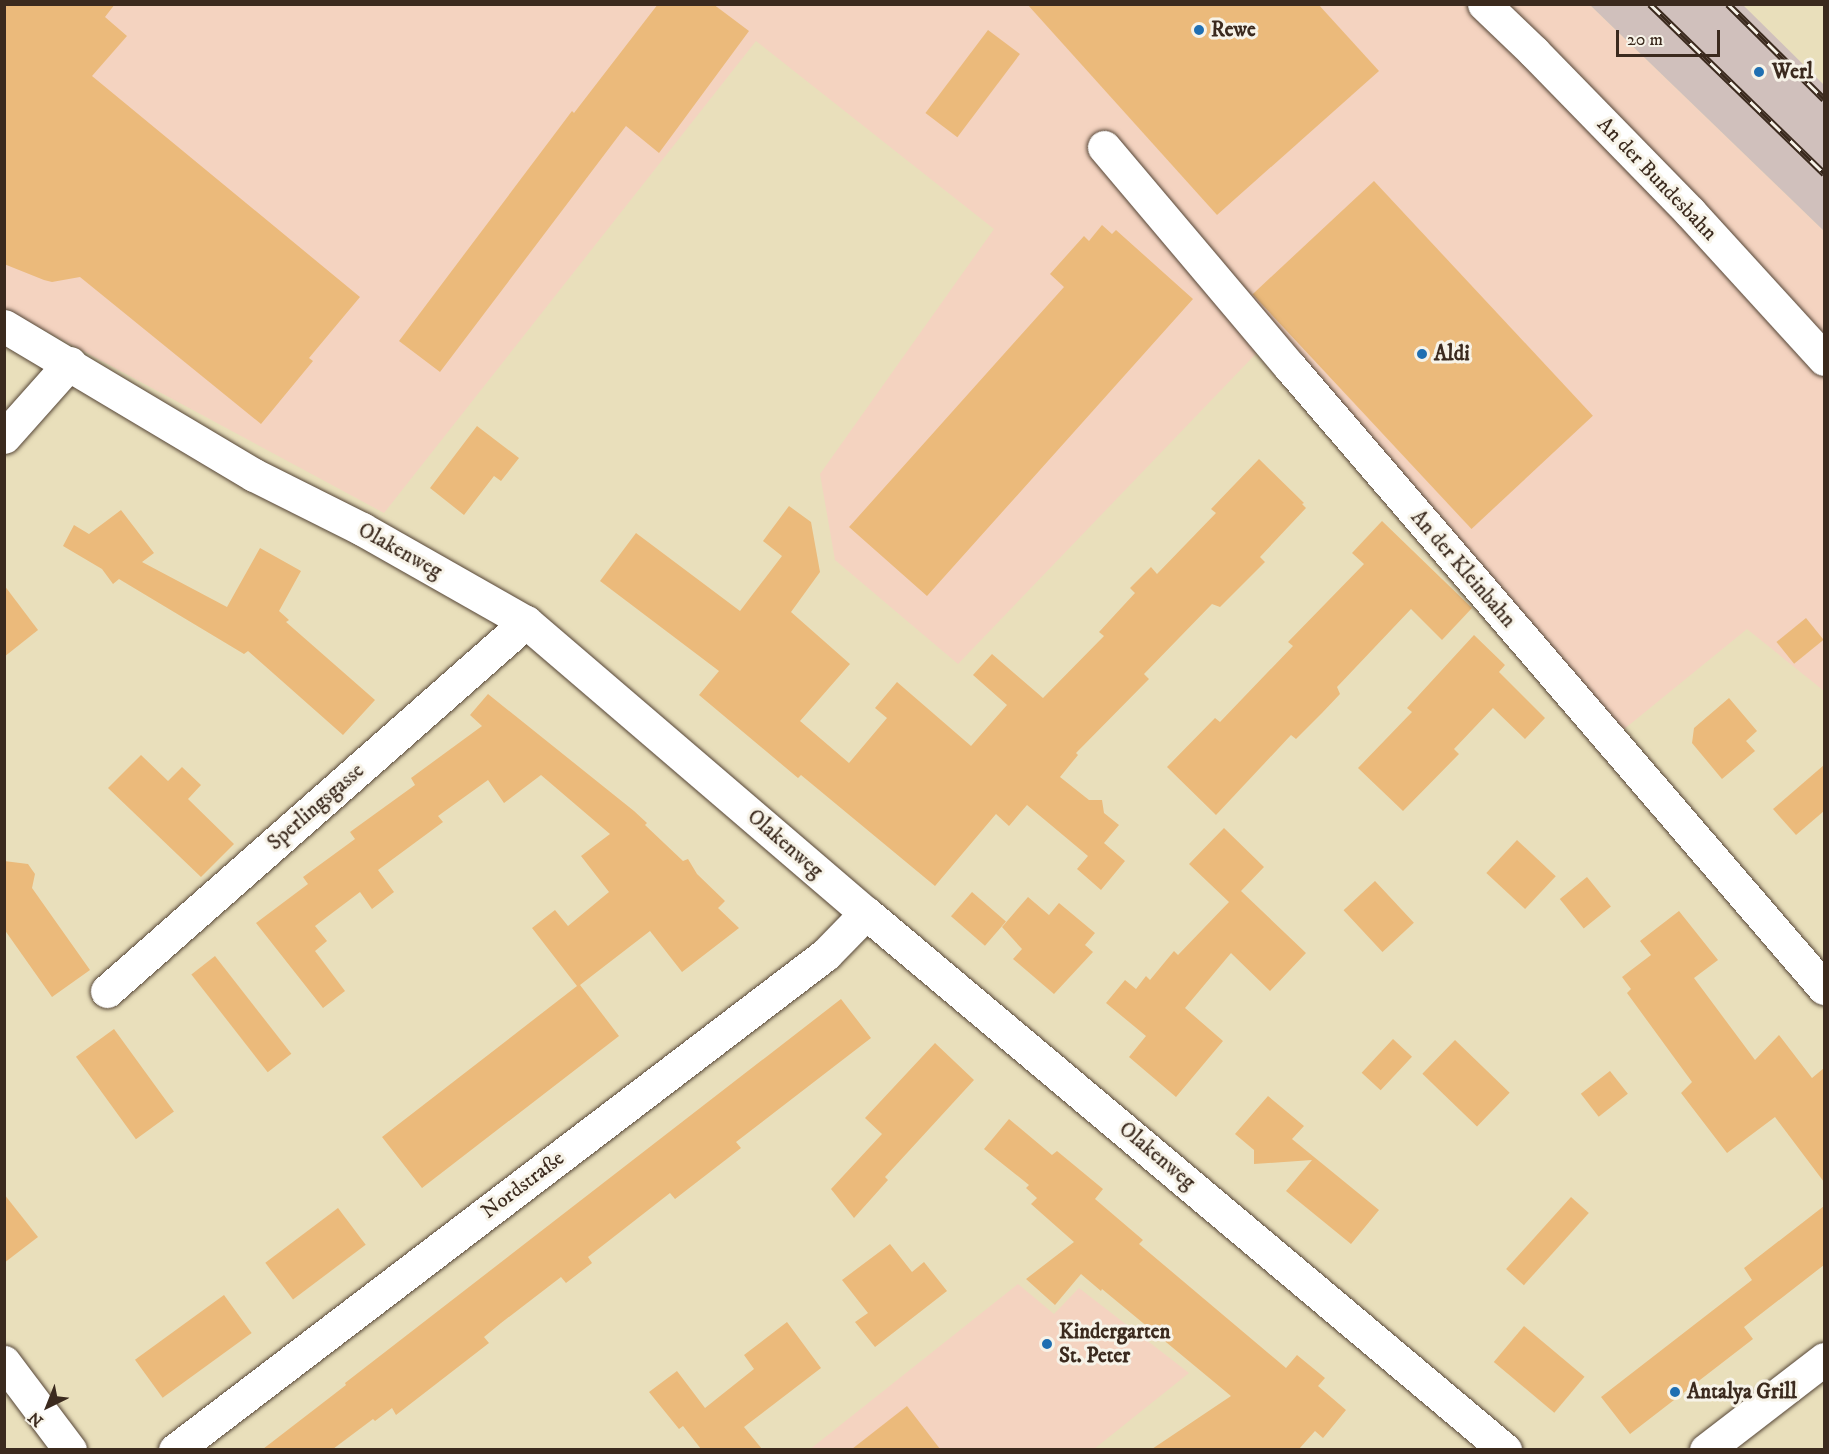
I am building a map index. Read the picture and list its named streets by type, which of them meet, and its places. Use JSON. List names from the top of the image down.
{
  "streets": {
    "street": [
      "An der Bundesbahn",
      "Olakenweg",
      "An der Kleinbahn",
      "Sperlingsgasse",
      "Nordstraße"
    ]
  },
  "crossings": [
    ["Olakenweg", "Sperlingsgasse"],
    ["Olakenweg", "Nordstraße"]
  ],
  "places": [
    "Rewe",
    "Werl",
    "Aldi",
    "Kindergarten St. Peter",
    "Antalya Grill"
  ],
  "scale_bar": "20 m",
  "north": "bottom left"
}
